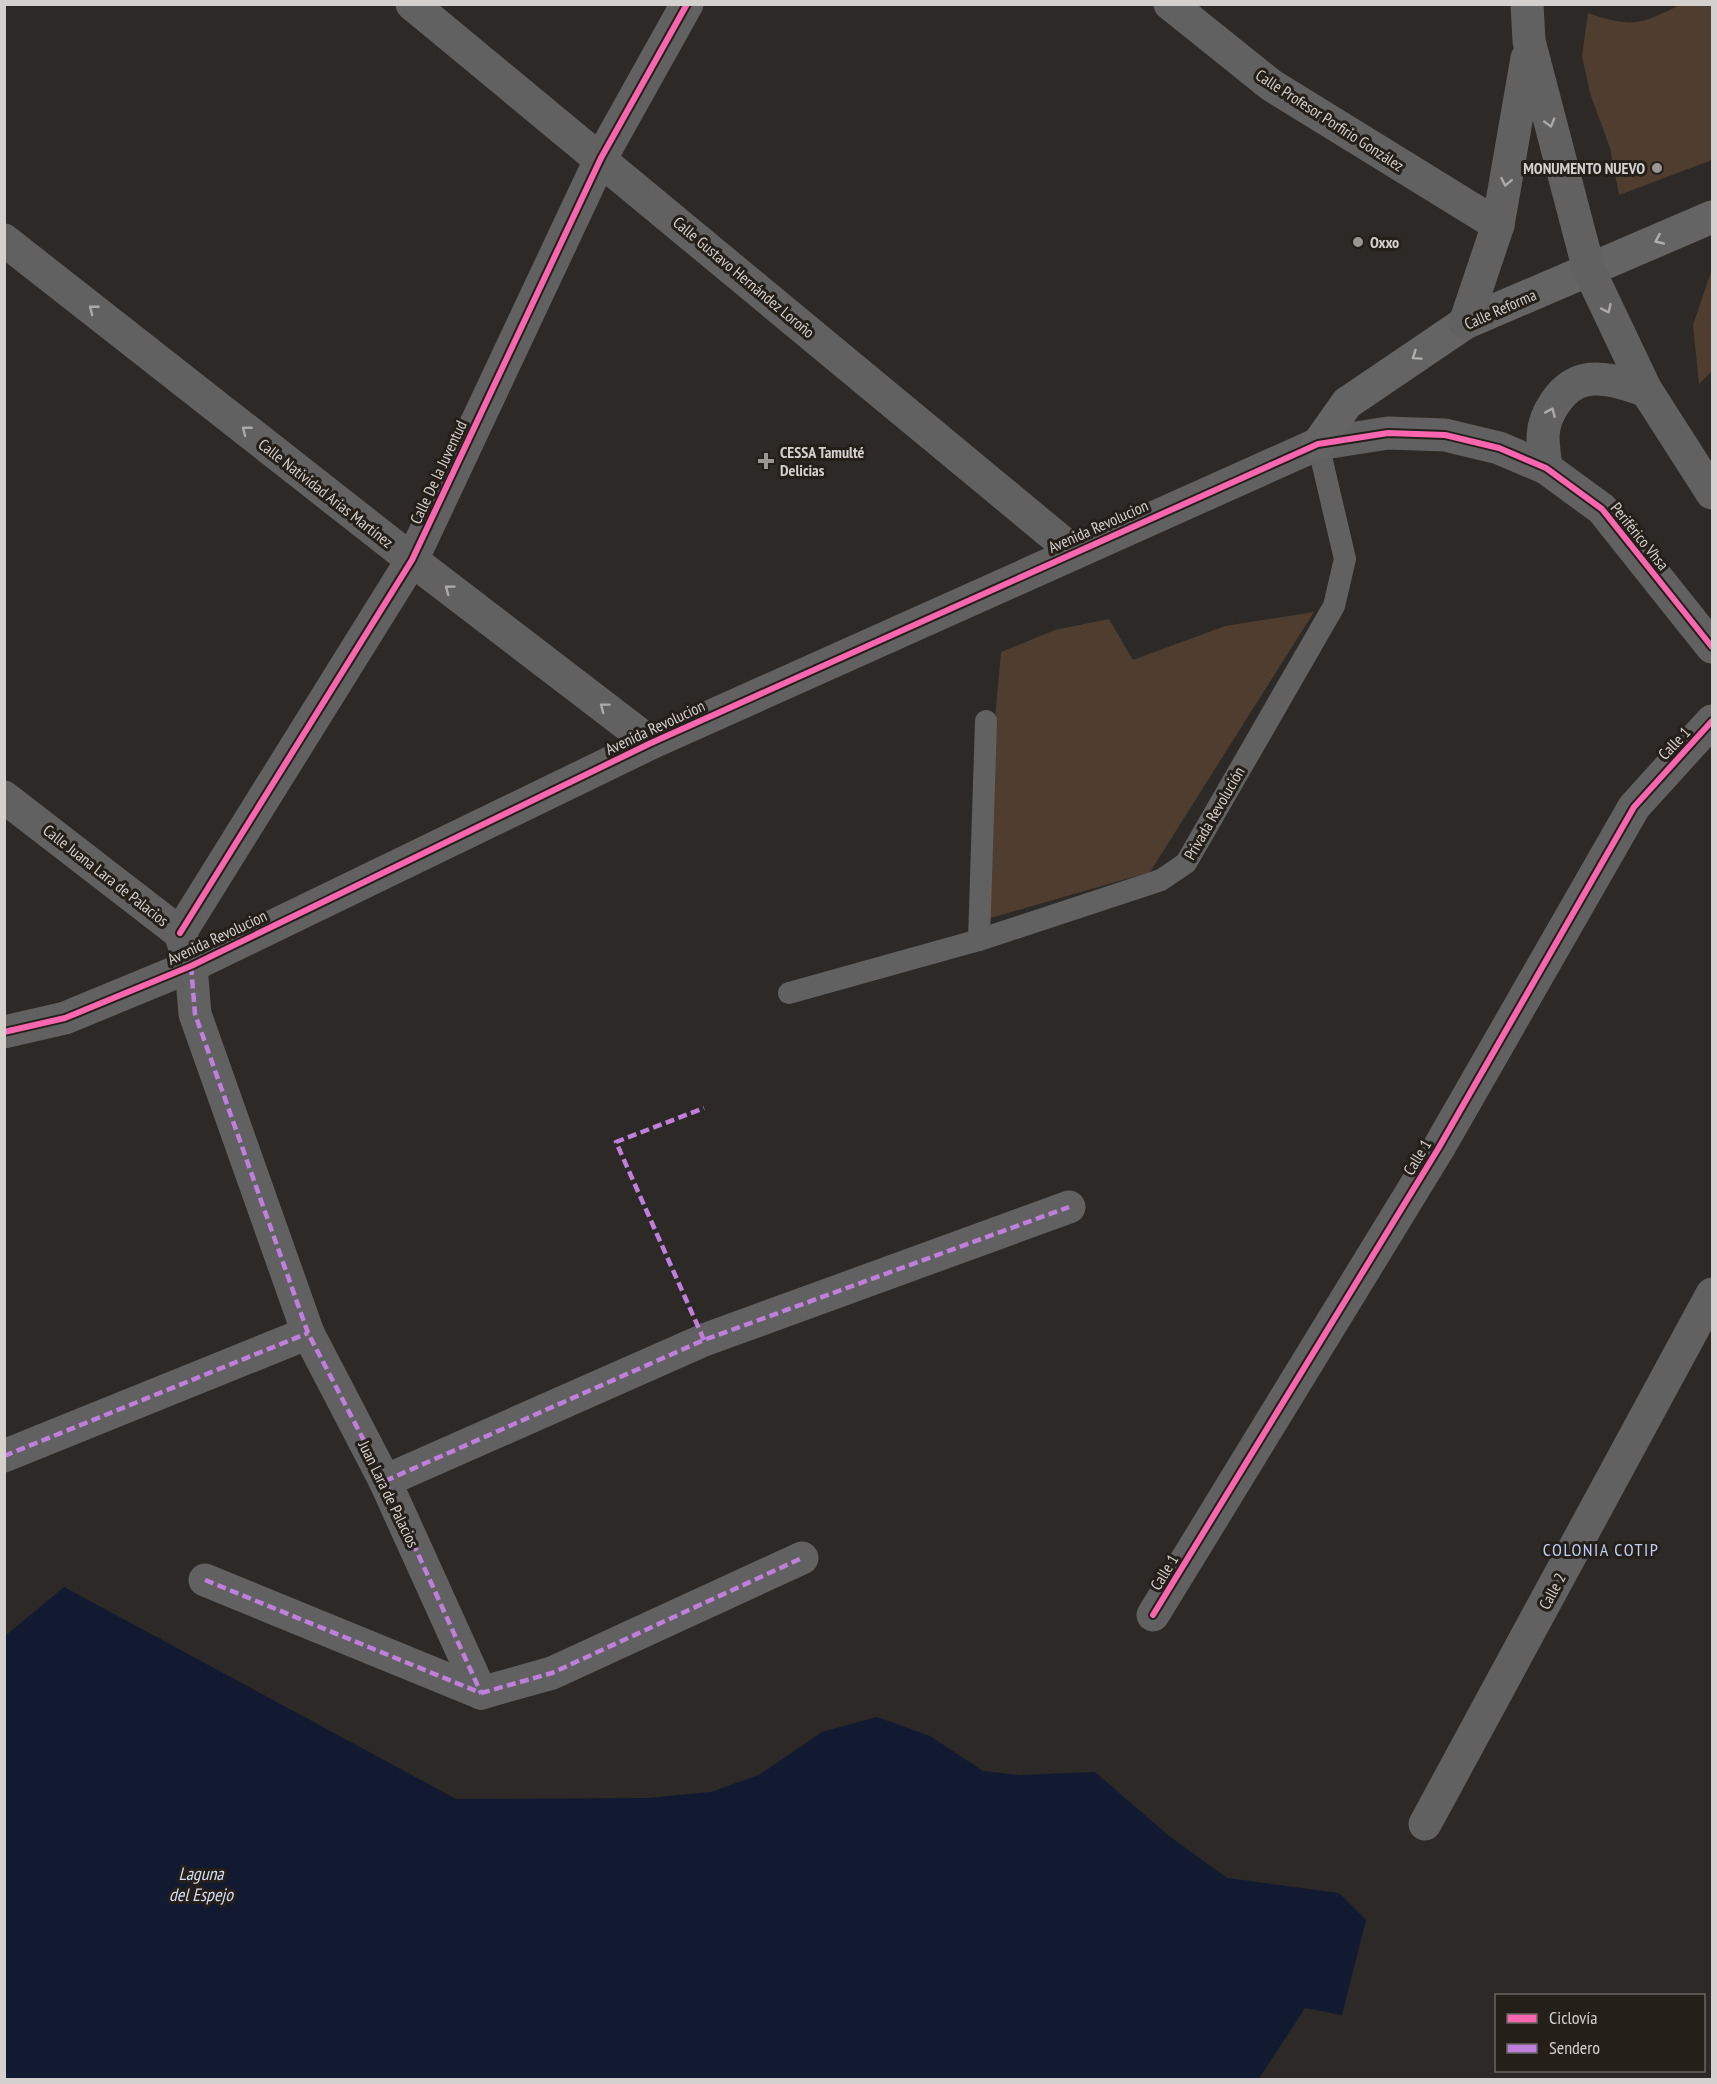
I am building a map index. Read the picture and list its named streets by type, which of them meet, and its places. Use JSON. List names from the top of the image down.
{
  "streets": {
    "main road": ["Calle Reforma"],
    "street": [
      "Calle Profesor Porfirio González",
      "Calle Gustavo Hernández Loroño",
      "Calle De la Juventud",
      "Calle Natividad Arias Martínez",
      "Avenida Revolucion",
      "Periférico Vhsa",
      "Calle 1",
      "Calle Juana Lara de Palacios",
      "Juan Lara de Palacios",
      "Calle 2"
    ],
    "lane": ["Privada Revolución"]
  },
  "crossings": [
    ["Calle Gustavo Hernández Loroño", "Calle De la Juventud"],
    ["Calle Gustavo Hernández Loroño", "Avenida Revolucion"],
    ["Calle Reforma", "Avenida Revolucion"],
    ["Calle Reforma", "Periférico Vhsa"],
    ["Calle Reforma", "Privada Revolución"],
    ["Calle De la Juventud", "Calle Natividad Arias Martínez"],
    ["Calle De la Juventud", "Calle Juana Lara de Palacios"],
    ["Calle Natividad Arias Martínez", "Avenida Revolucion"],
    ["Avenida Revolucion", "Periférico Vhsa"],
    ["Avenida Revolucion", "Privada Revolución"],
    ["Avenida Revolucion", "Calle Juana Lara de Palacios"],
    ["Avenida Revolucion", "Juan Lara de Palacios"],
    ["Periférico Vhsa", "Privada Revolución"],
    ["Calle Juana Lara de Palacios", "Juan Lara de Palacios"]
  ],
  "one_way": ["Calle Reforma", "Calle Natividad Arias Martínez"],
  "districts": ["COLONIA COTIP"],
  "water": ["Laguna del Espejo"],
  "places": {
    "other": ["MONUMENTO NUEVO", "Oxxo"],
    "health": ["CESSA Tamulté Delicias"]
  },
  "legend": ["Ciclovía", "Sendero"]
}
